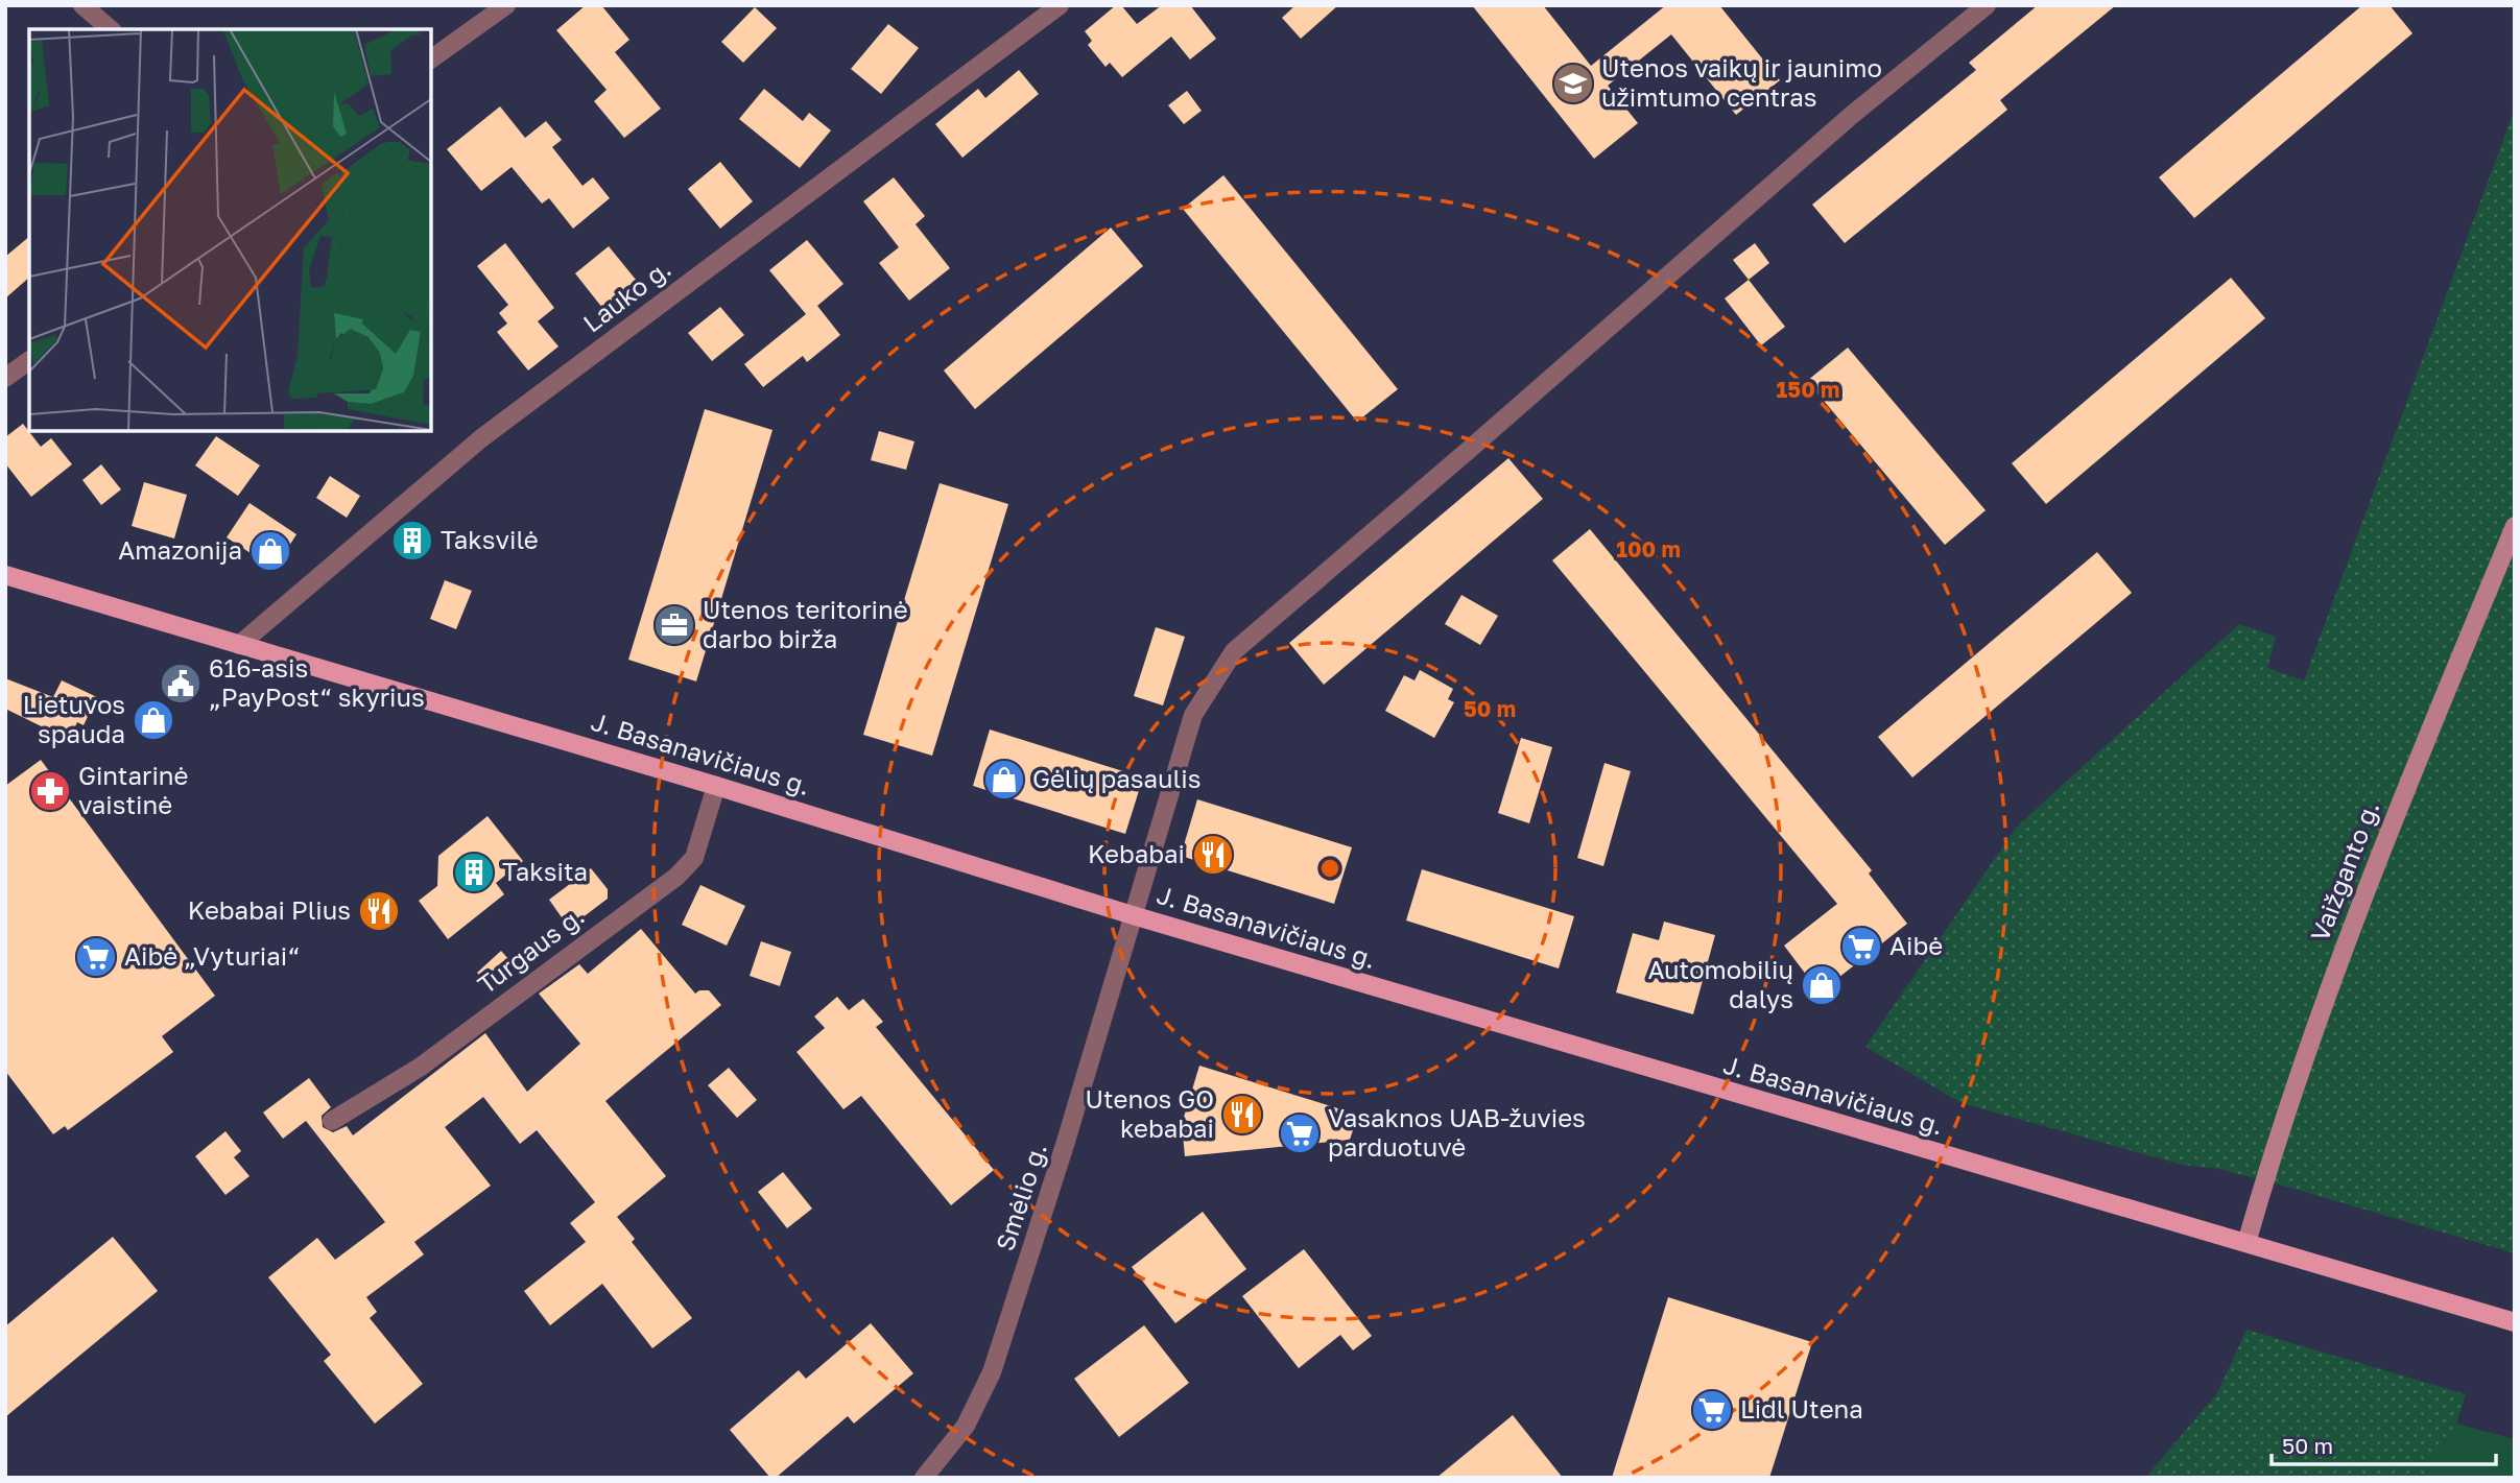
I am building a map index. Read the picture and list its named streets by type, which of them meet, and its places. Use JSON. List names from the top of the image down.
{
  "streets": {
    "main road": ["J. Basanavičiaus g.", "Vaižganto g."],
    "street": ["Lauko g.", "Turgaus g.", "Smėlio g."]
  },
  "crossings": [
    ["Lauko g.", "J. Basanavičiaus g."],
    ["J. Basanavičiaus g.", "Vaižganto g."],
    ["J. Basanavičiaus g.", "Turgaus g."],
    ["J. Basanavičiaus g.", "Smėlio g."]
  ],
  "places": {
    "school or university": ["Utenos vaikų ir jaunimo užimtumo centras"],
    "building": ["Taksvilė", "Taksita"],
    "shop": [
      "Amazonija",
      "Lietuvos spauda",
      "Gėlių pasaulis",
      "Automobilių dalys"
    ],
    "office": ["Utenos teritorinė darbo birža"],
    "public building": ["616-asis „PayPost“ skyrius"],
    "pharmacy": ["Gintarinė vaistinė"],
    "restaurant": ["Kebabai", "Kebabai Plius", "Utenos GO kebabai"],
    "supermarket": [
      "Aibė",
      "Aibė „Vyturiai“",
      "Vasaknos UAB-žuvies parduotuvė",
      "Lidl Utena"
    ]
  },
  "scale_bar": "50 m",
  "rings": ["150 m", "100 m", "50 m"]
}
